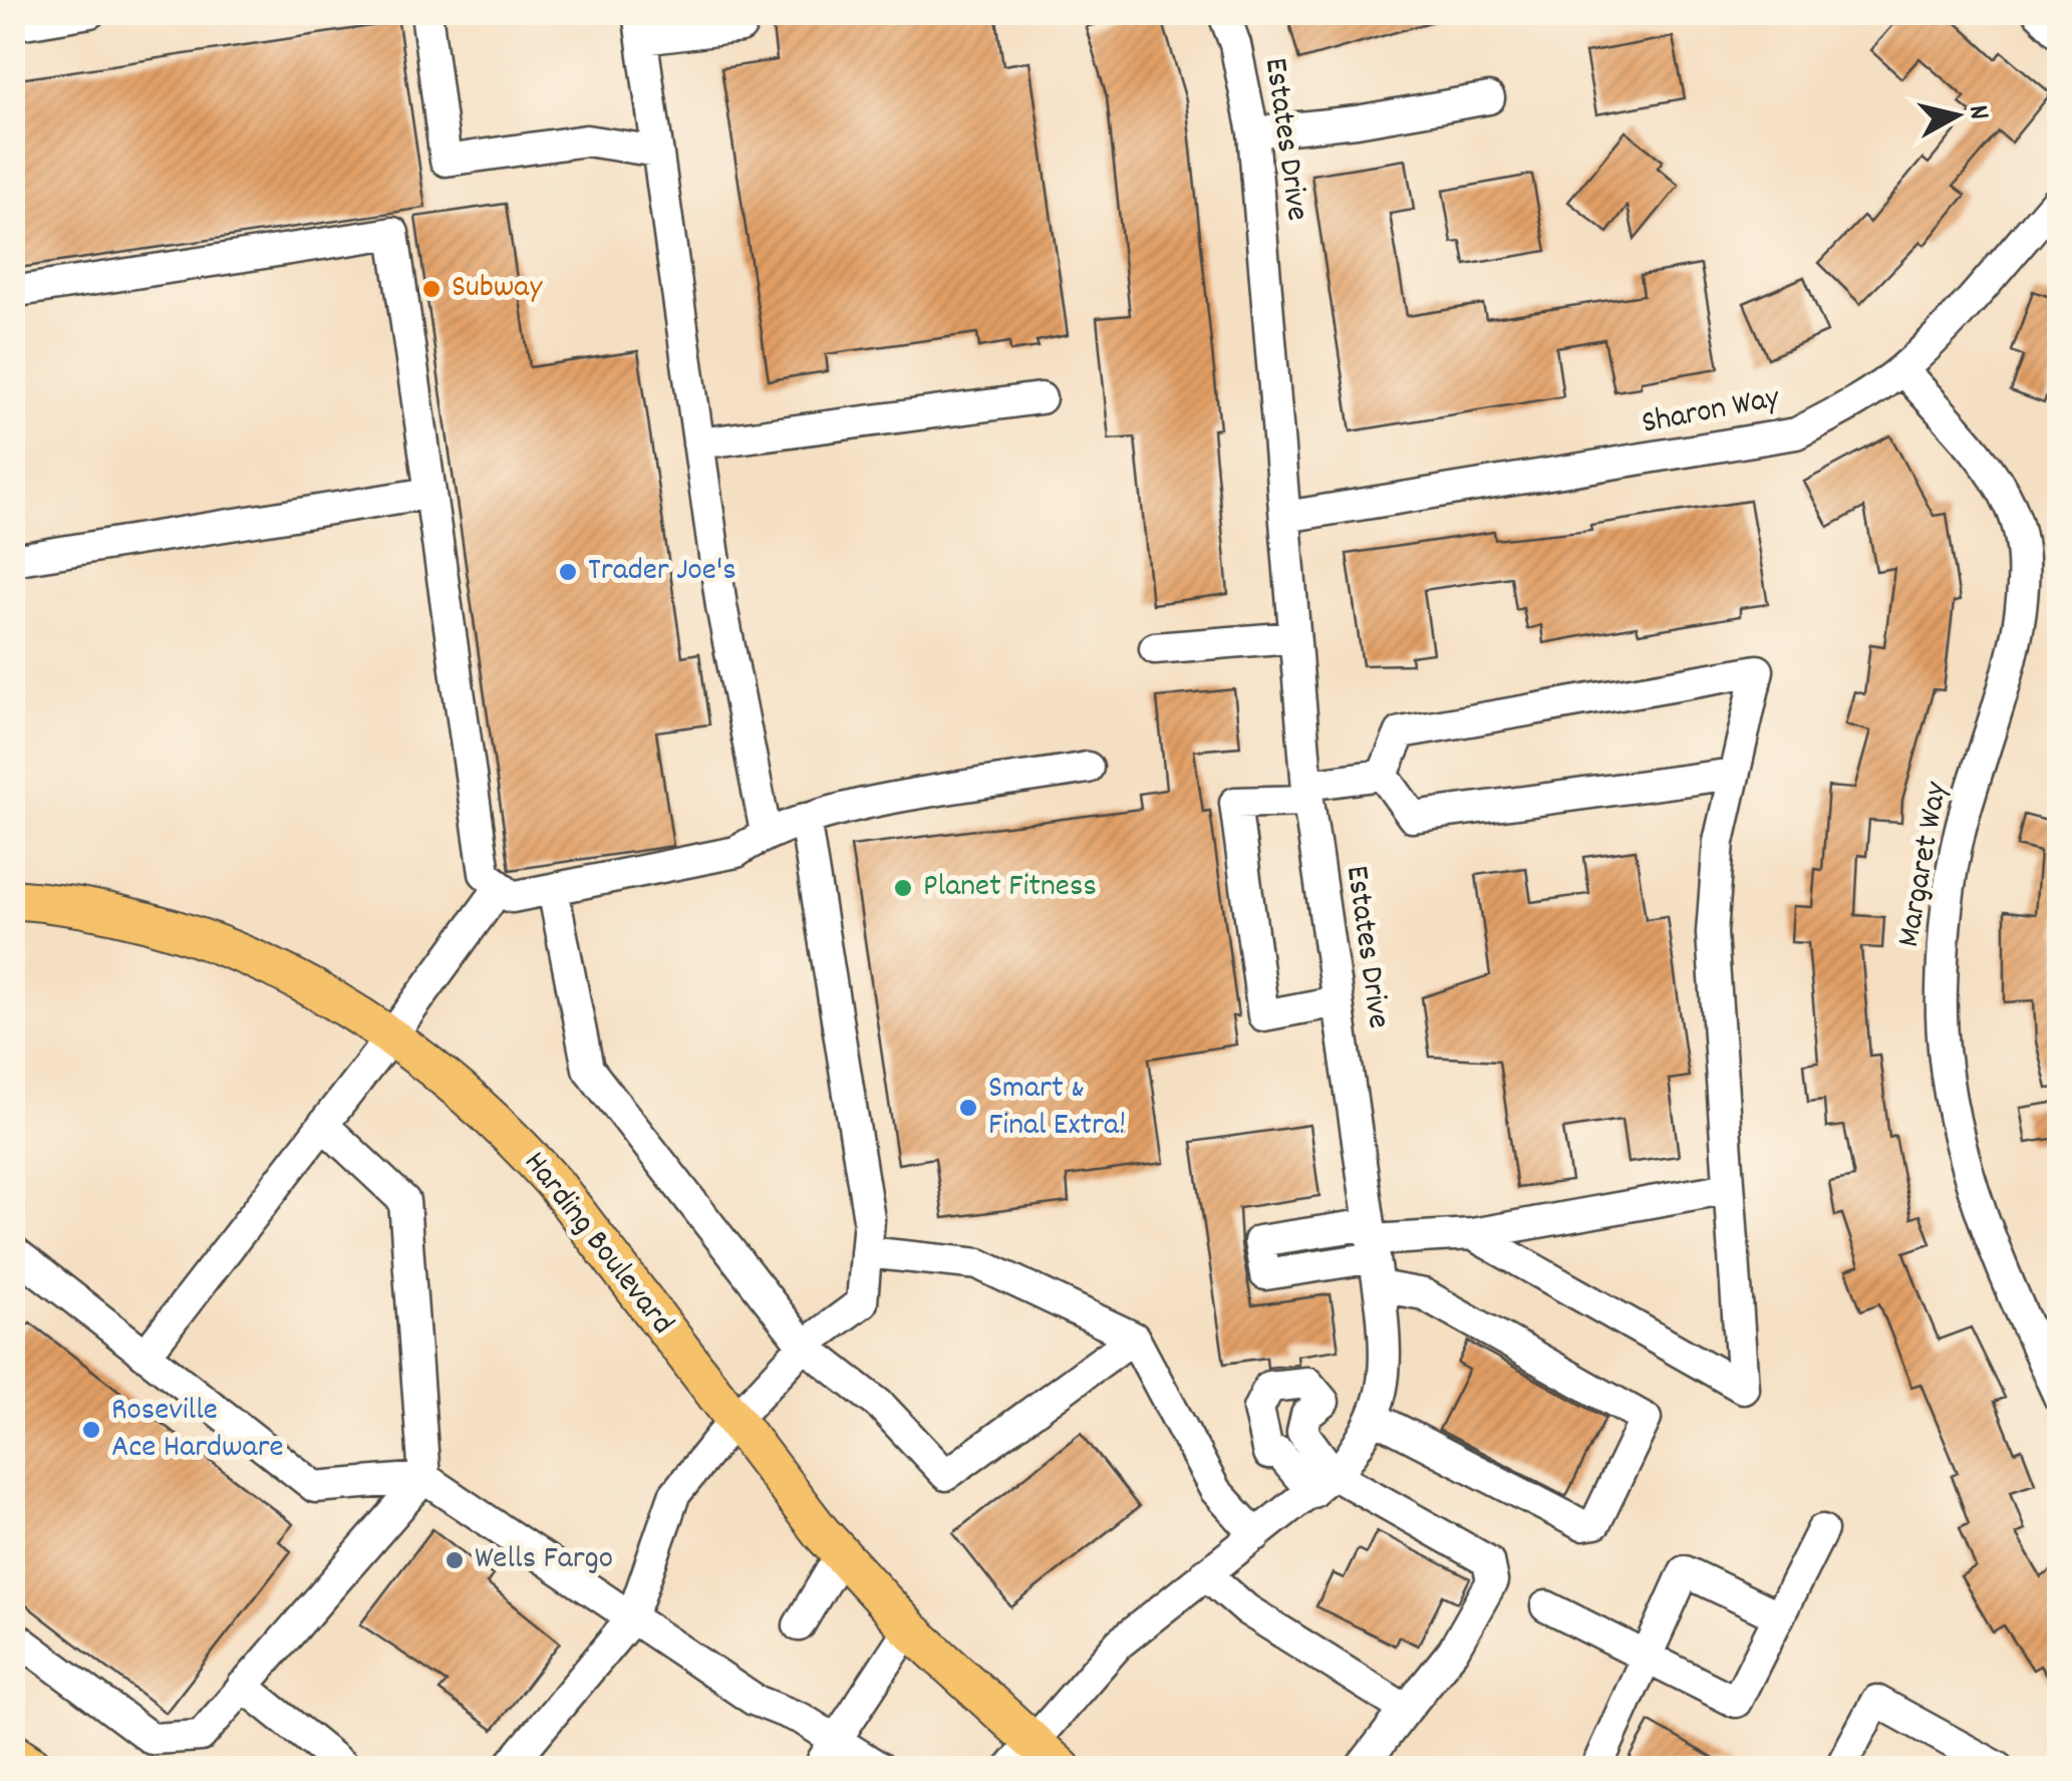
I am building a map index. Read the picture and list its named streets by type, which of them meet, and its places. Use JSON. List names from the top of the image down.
{
  "streets": {
    "main road": ["Harding Boulevard"],
    "street": ["Estates Drive", "Sharon Way", "Margaret Way"]
  },
  "crossings": [
    ["Estates Drive", "Sharon Way"],
    ["Estates Drive", "Harding Boulevard"],
    ["Sharon Way", "Margaret Way"]
  ],
  "places": [
    "Subway",
    "Trader Joe's",
    "Planet Fitness",
    "Smart & Final Extra!",
    "Roseville Ace Hardware",
    "Wells Fargo"
  ],
  "north": "right"
}
